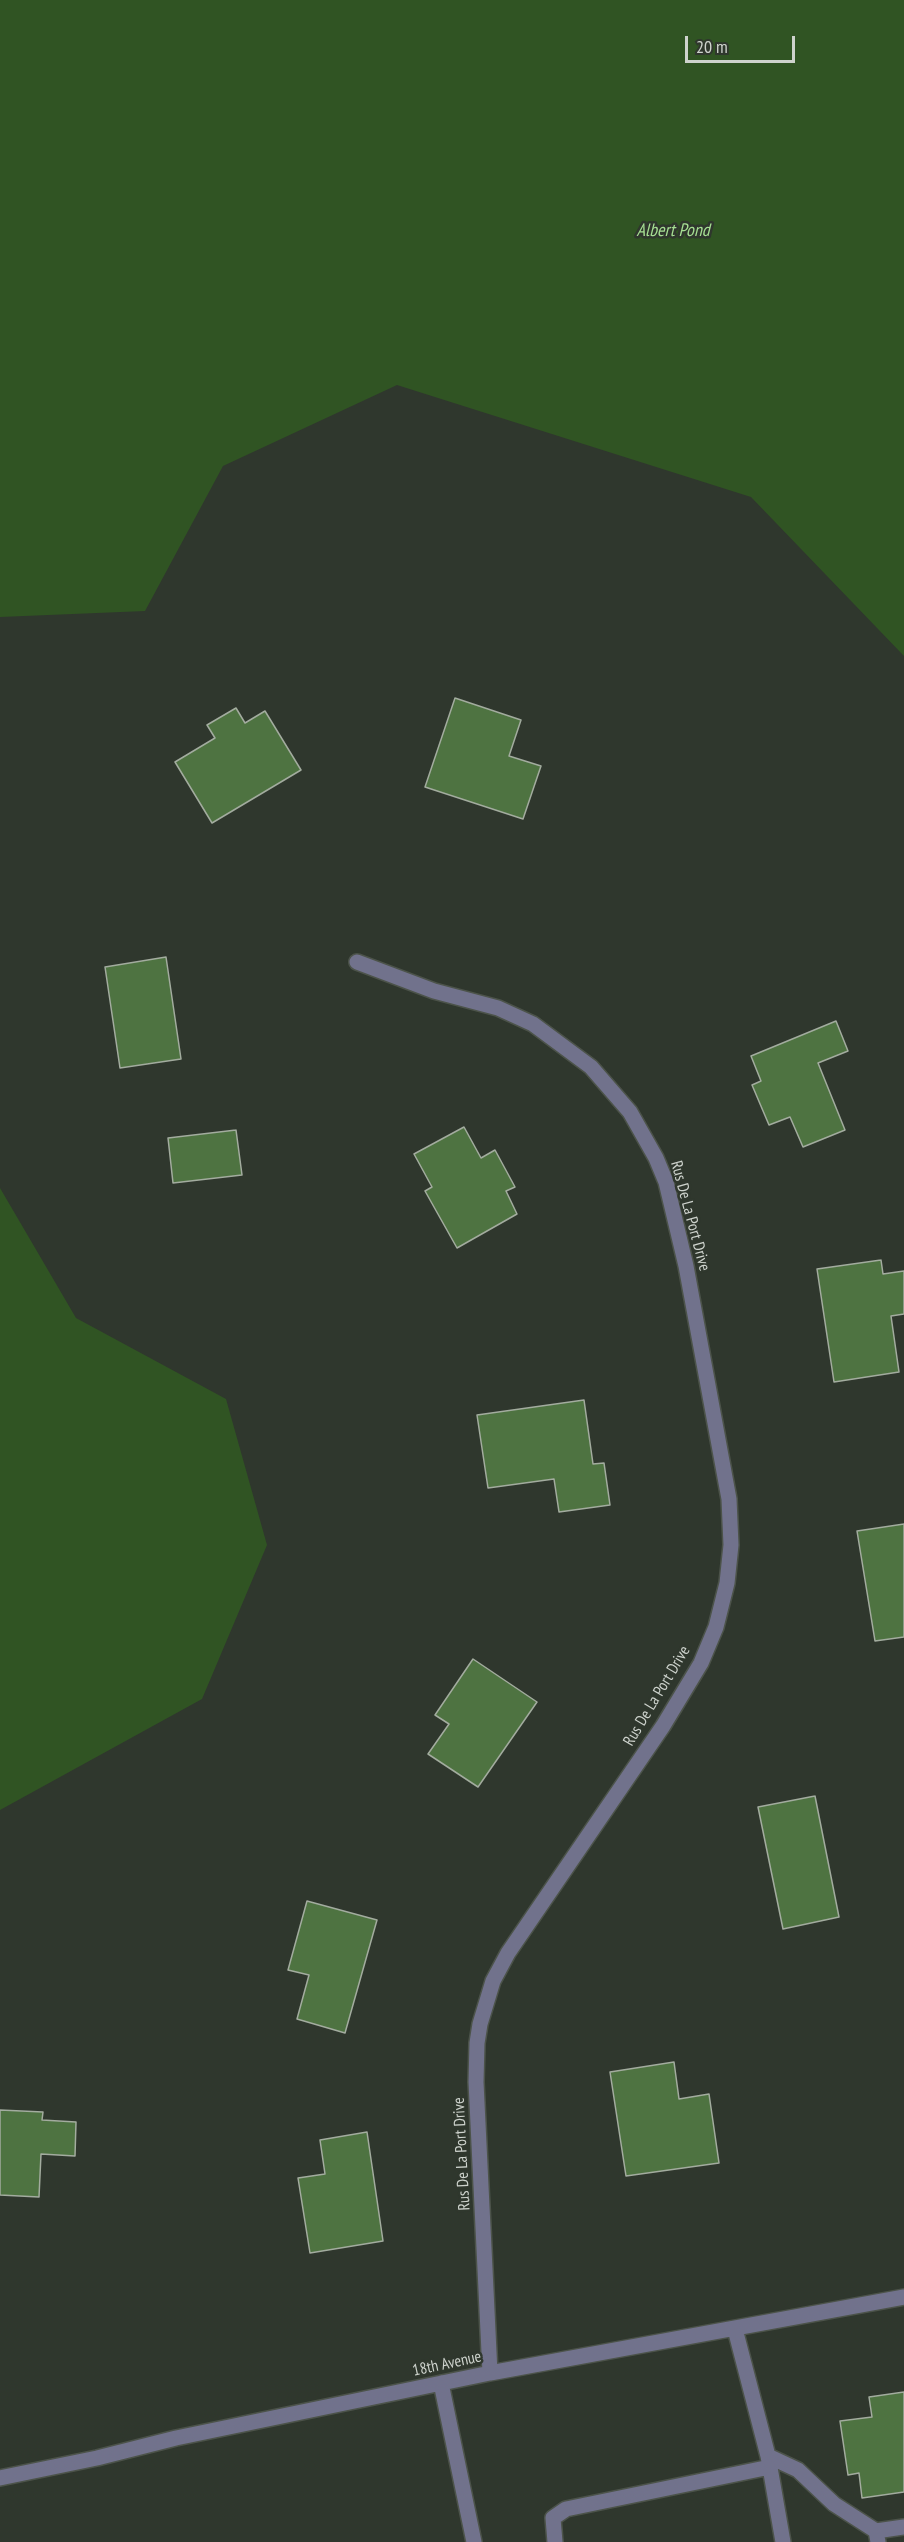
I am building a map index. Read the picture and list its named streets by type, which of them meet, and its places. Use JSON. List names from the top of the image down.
{
  "streets": {
    "street": ["Rus De La Port Drive", "18th Avenue"]
  },
  "crossings": [
    ["Rus De La Port Drive", "18th Avenue"]
  ],
  "water": ["Albert Pond"],
  "scale_bar": "20 m"
}
